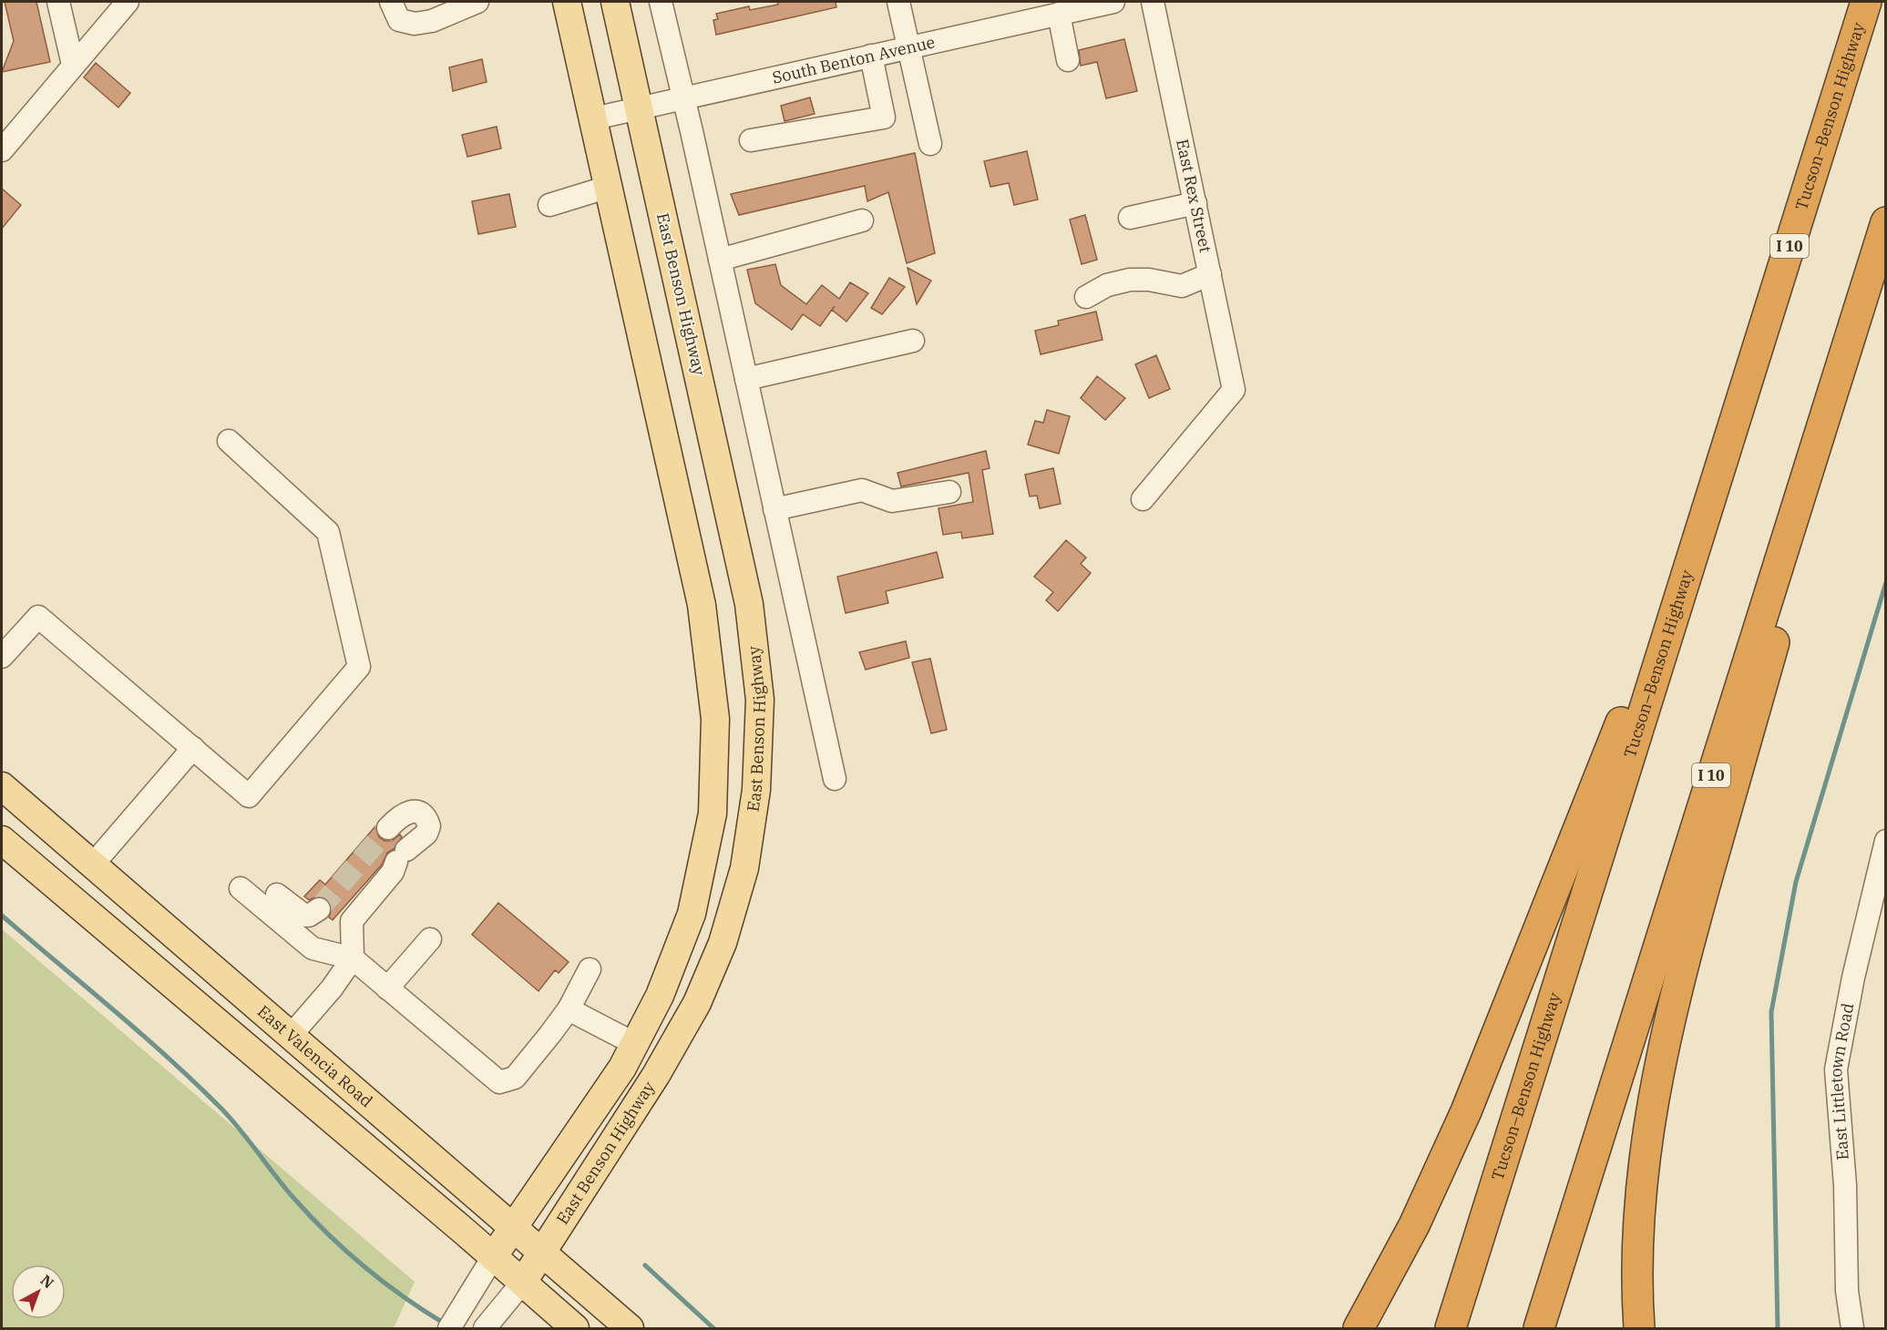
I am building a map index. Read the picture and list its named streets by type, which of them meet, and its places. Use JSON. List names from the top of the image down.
{
  "streets": {
    "highway": ["Tucson–Benson Highway", "I 10"],
    "main road": ["East Benson Highway", "East Valencia Road"],
    "street": ["South Benton Avenue", "East Rex Street", "East Littletown Road"]
  },
  "crossings": [
    ["South Benton Avenue", "East Benson Highway"],
    ["East Benson Highway", "East Valencia Road"]
  ],
  "north": "top right"
}
